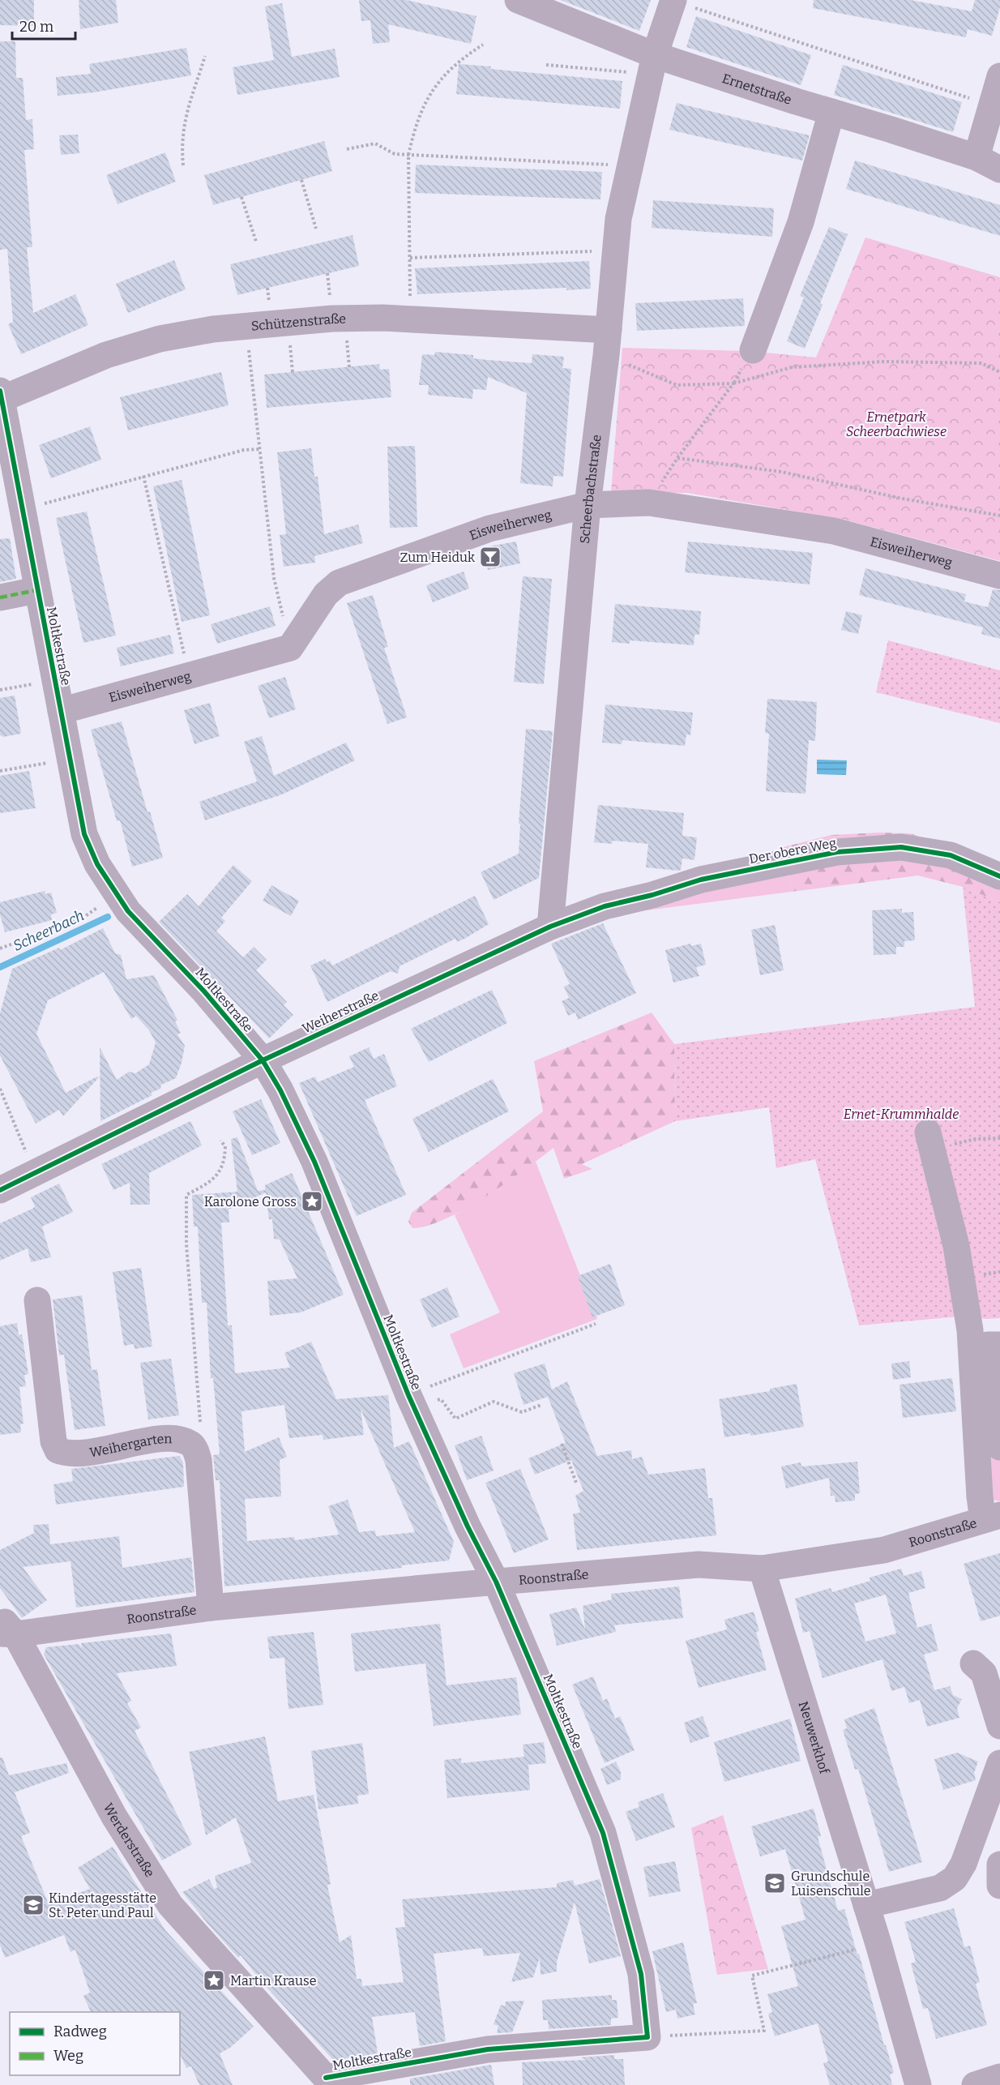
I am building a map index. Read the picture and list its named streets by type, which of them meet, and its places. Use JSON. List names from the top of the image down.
{
  "streets": {
    "street": [
      "Ernetstraße",
      "Schützenstraße",
      "Scheerbachstraße",
      "Eisweiherweg",
      "Moltkestraße",
      "Der obere Weg",
      "Weiherstraße",
      "Weihergarten",
      "Roonstraße",
      "Neuwerkhof",
      "Werderstraße"
    ]
  },
  "crossings": [
    ["Ernetstraße", "Scheerbachstraße"],
    ["Schützenstraße", "Scheerbachstraße"],
    ["Schützenstraße", "Moltkestraße"],
    ["Scheerbachstraße", "Eisweiherweg"],
    ["Scheerbachstraße", "Weiherstraße"],
    ["Eisweiherweg", "Moltkestraße"],
    ["Moltkestraße", "Weiherstraße"],
    ["Moltkestraße", "Roonstraße"],
    ["Moltkestraße", "Werderstraße"],
    ["Der obere Weg", "Weiherstraße"],
    ["Roonstraße", "Neuwerkhof"],
    ["Roonstraße", "Werderstraße"]
  ],
  "water": ["Scheerbach"],
  "parks": ["Ernetpark Scheerbachwiese", "Ernet-Krummhalde"],
  "places": {
    "bar": ["Zum Heiduk"],
    "place": ["Karolone Gross", "Martin Krause"],
    "school or university": ["Grundschule Luisenschule", "Kindertagesstätte St. Peter und Paul"]
  },
  "legend": ["Radweg", "Weg"],
  "scale_bar": "20 m"
}
